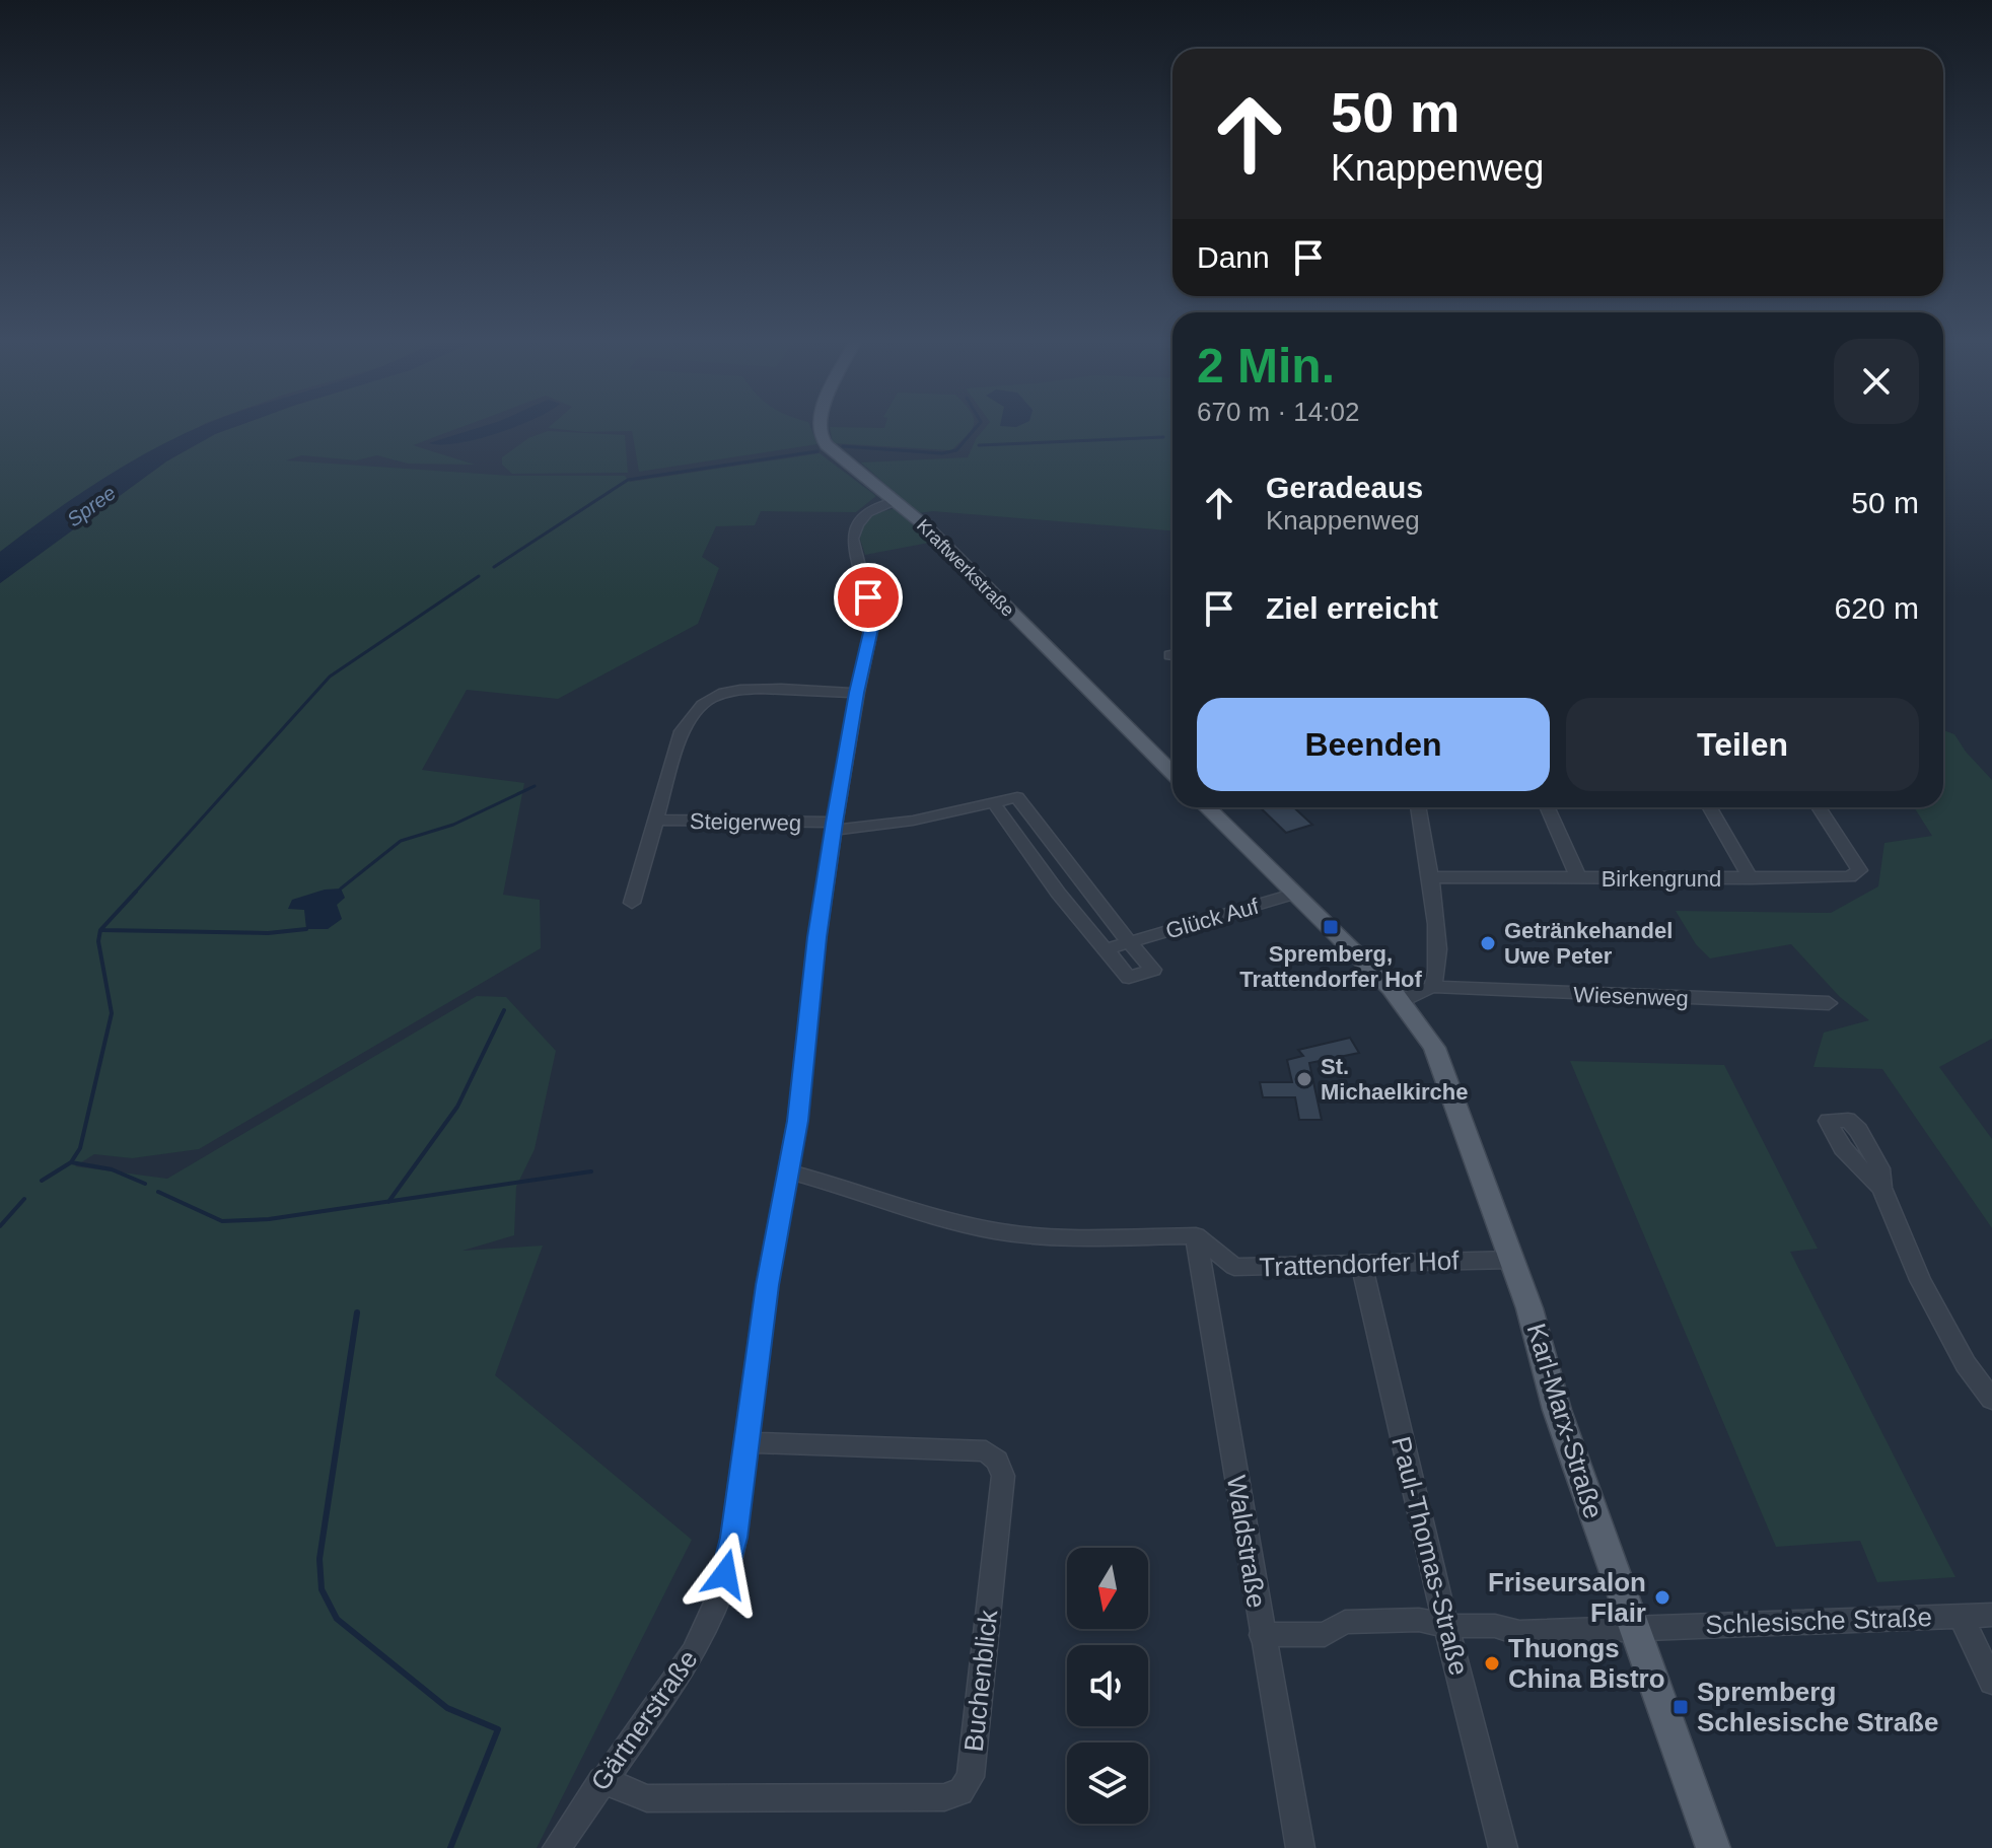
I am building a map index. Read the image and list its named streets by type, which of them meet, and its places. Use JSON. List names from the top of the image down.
{
  "streets": {
    "main road": ["Kraftwerkstraße", "Karl-Marx-Straße"],
    "street": [
      "Steigerweg",
      "Birkengrund",
      "Glück Auf",
      "Wiesenweg",
      "Trattendorfer Hof",
      "Waldstraße",
      "Paul-Thomas-Straße",
      "Schlesische Straße",
      "Buchenblick",
      "Gärtnerstraße"
    ]
  },
  "crossings": [
    ["Kraftwerkstraße", "Gärtnerstraße"],
    ["Steigerweg", "Glück Auf"],
    ["Steigerweg", "Gärtnerstraße"],
    ["Glück Auf", "Gärtnerstraße"],
    ["Wiesenweg", "Karl-Marx-Straße"],
    ["Trattendorfer Hof", "Karl-Marx-Straße"],
    ["Trattendorfer Hof", "Waldstraße"],
    ["Trattendorfer Hof", "Paul-Thomas-Straße"],
    ["Karl-Marx-Straße", "Schlesische Straße"],
    ["Waldstraße", "Schlesische Straße"],
    ["Paul-Thomas-Straße", "Schlesische Straße"],
    ["Buchenblick", "Gärtnerstraße"]
  ],
  "water": ["Spree"],
  "places": {
    "transit": ["Spremberg, Trattendorfer Hof", "Spremberg Schlesische Straße"],
    "other": [
      "Getränkehandel Uwe Peter",
      "St. Michaelkirche",
      "Friseursalon Flair",
      "Thuongs China Bistro"
    ]
  },
  "north": "bottom",
  "page": {
    "turn": ["50 m", "Knappenweg"],
    "then": "Dann",
    "heading": ["2 Min.", "670 m · 14:02"],
    "list": [
      {
        "name": "Geradeaus",
        "note": "Knappenweg",
        "value": "50 m"
      },
      {
        "name": "Ziel erreicht",
        "value": "620 m"
      }
    ],
    "buttons": ["Beenden", "Teilen"]
  }
}
